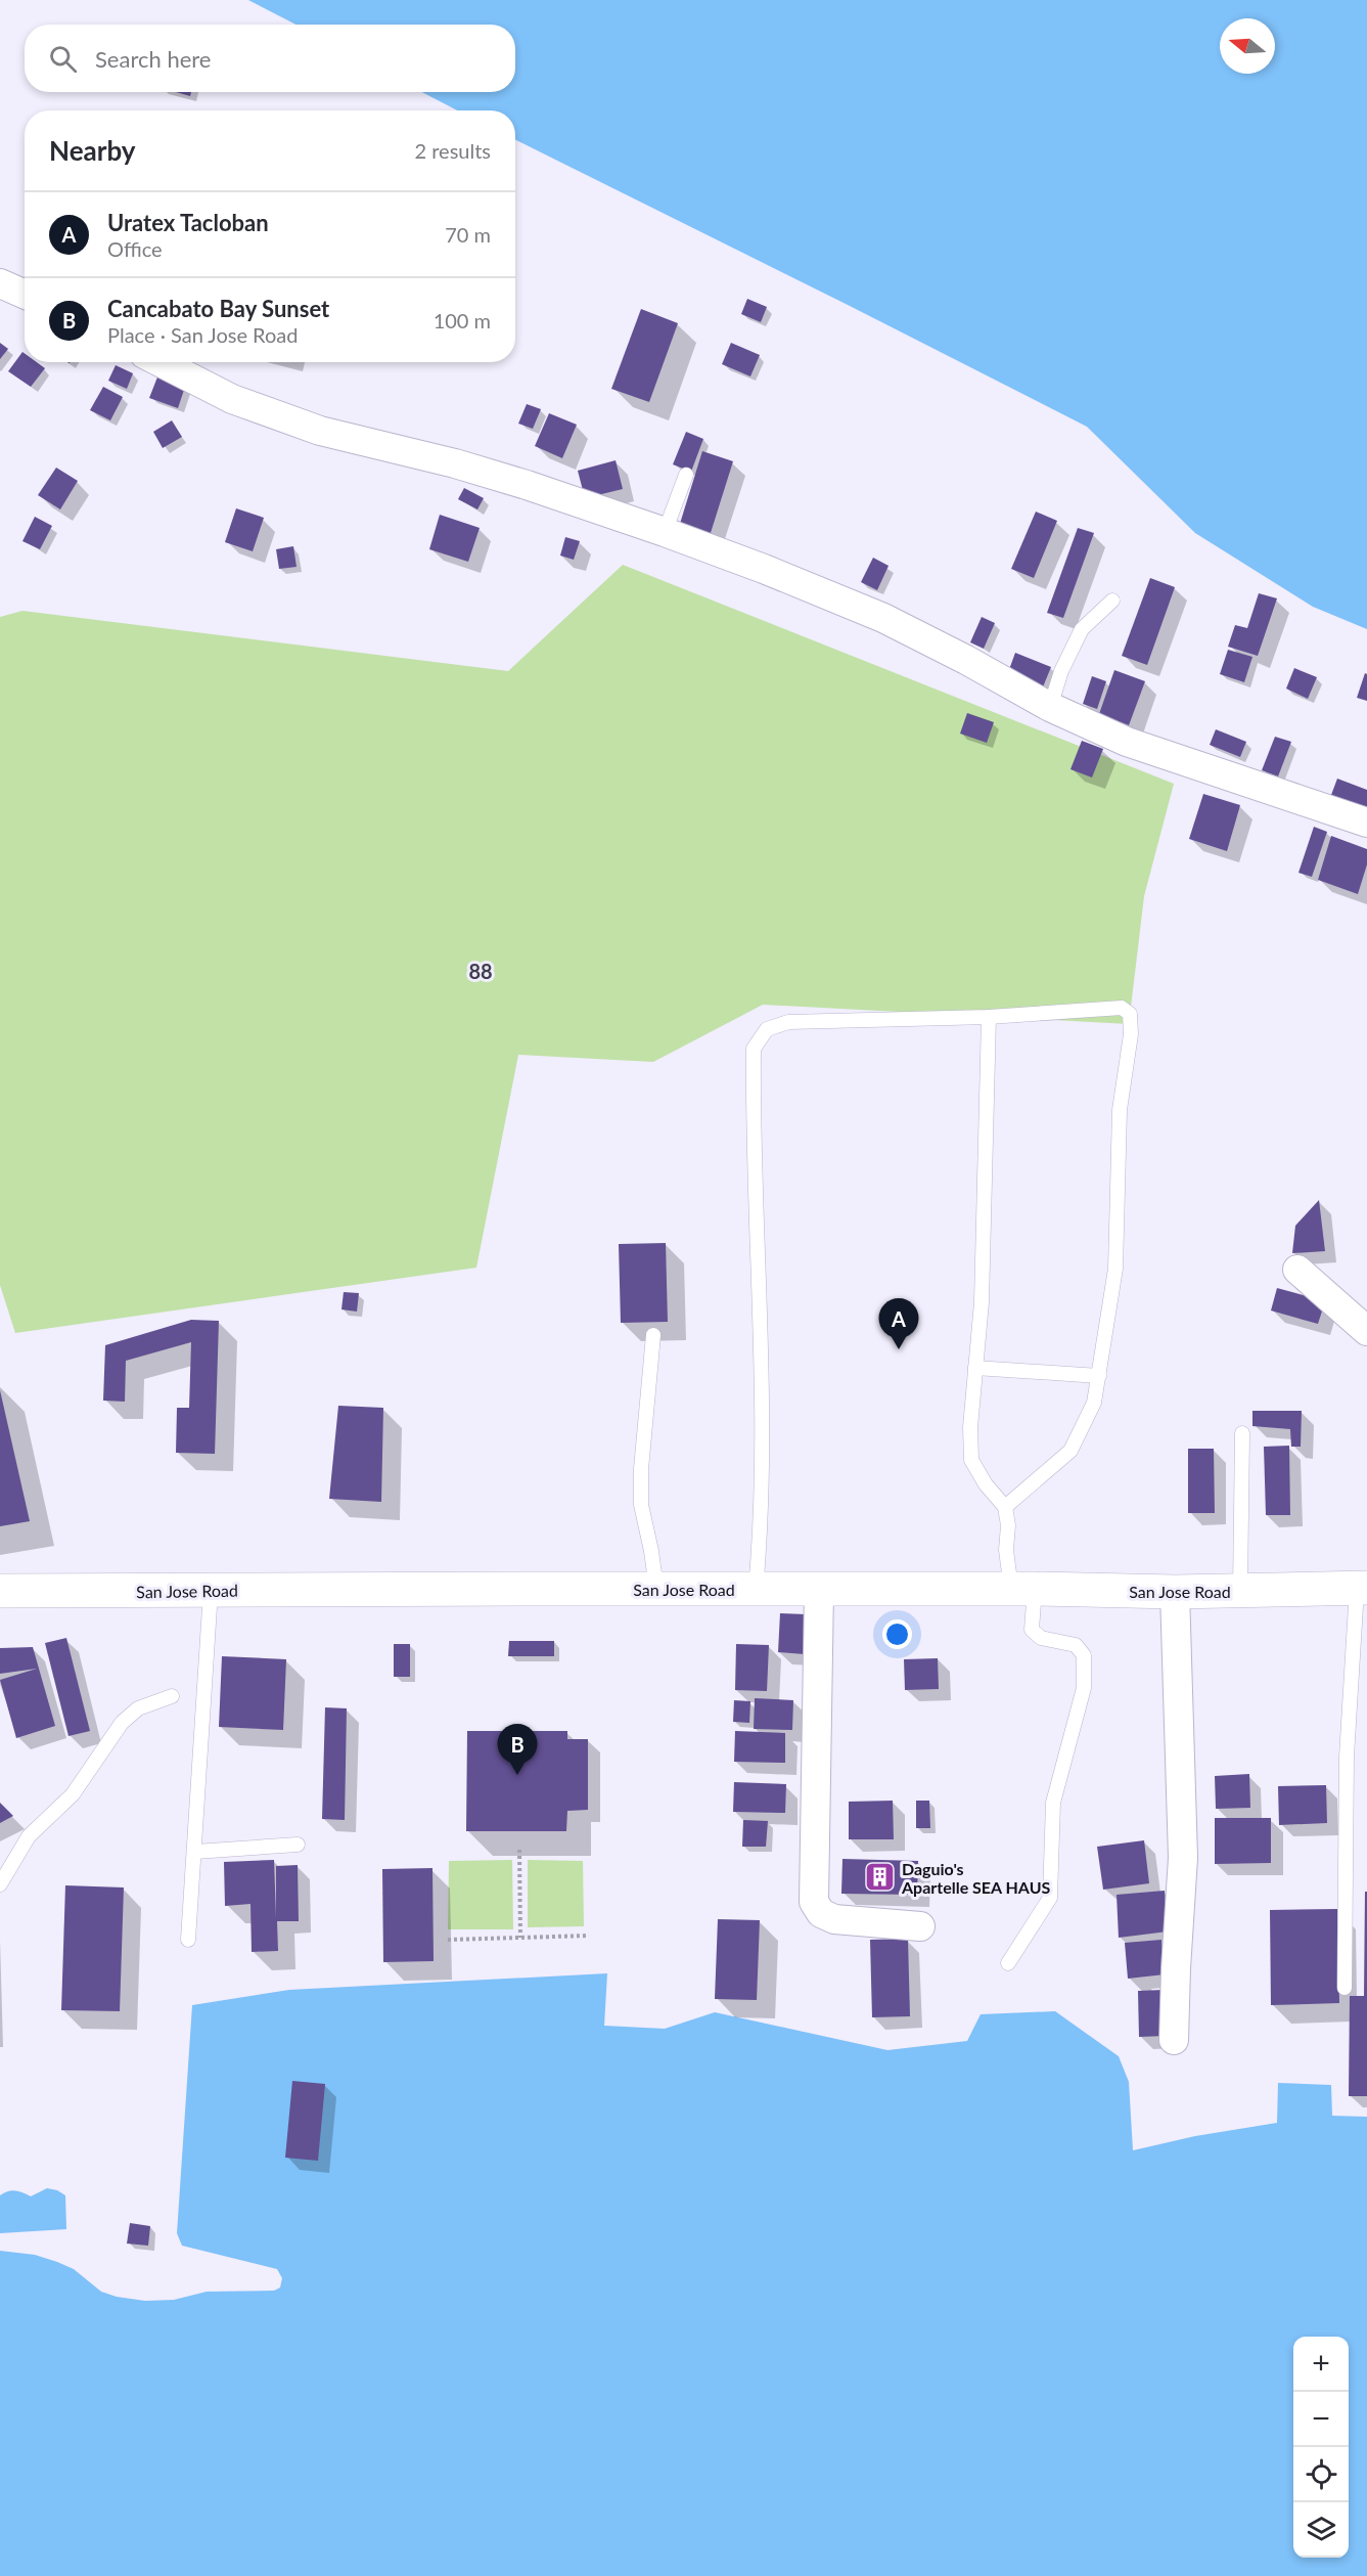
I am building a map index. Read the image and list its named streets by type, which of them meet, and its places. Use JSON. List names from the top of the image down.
{
  "streets": {
    "main road": ["San Jose Road"]
  },
  "districts": ["88"],
  "places": {
    "building": ["Daguio's Apartelle SEA HAUS"]
  },
  "north": "left",
  "page": {
    "search": "Search here",
    "heading": ["Nearby", "2 results"],
    "list": [
      {
        "mark": "A",
        "name": "Uratex Tacloban",
        "note": "Office",
        "value": "70 m"
      },
      {
        "mark": "B",
        "name": "Cancabato Bay Sunset",
        "note": "Place · San Jose Road",
        "value": "100 m"
      }
    ],
    "pins": ["A", "B"],
    "map_buttons": ["+", "−"]
  }
}
